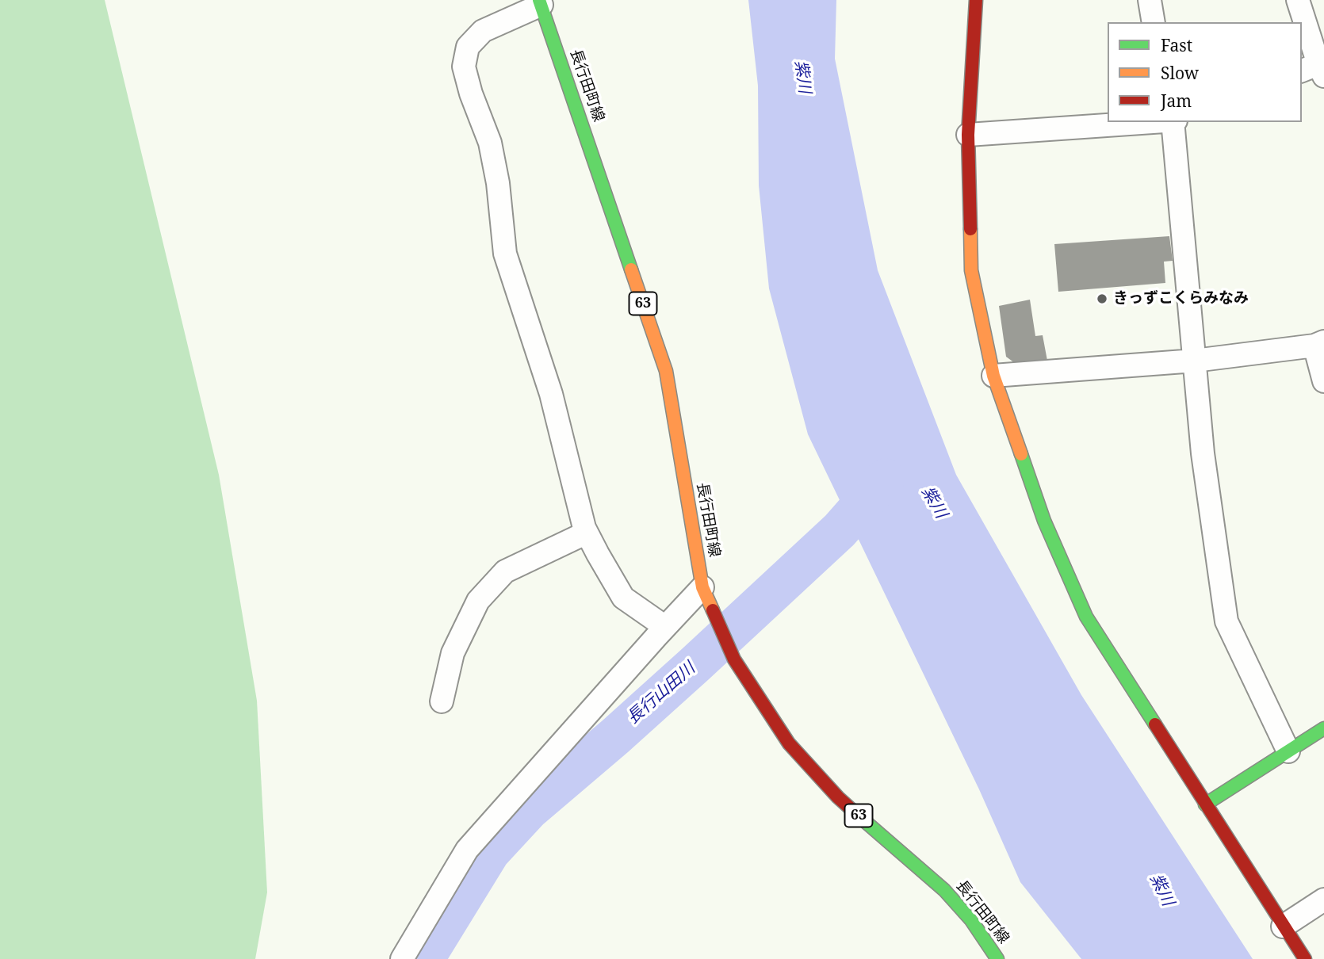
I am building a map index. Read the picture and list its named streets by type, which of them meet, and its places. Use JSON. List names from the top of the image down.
{
  "streets": {
    "street": ["長行田町線", "63"]
  },
  "water": ["紫川", "長行山田川"],
  "places": ["きっずこくらみなみ"],
  "legend": ["Fast", "Slow", "Jam"]
}
